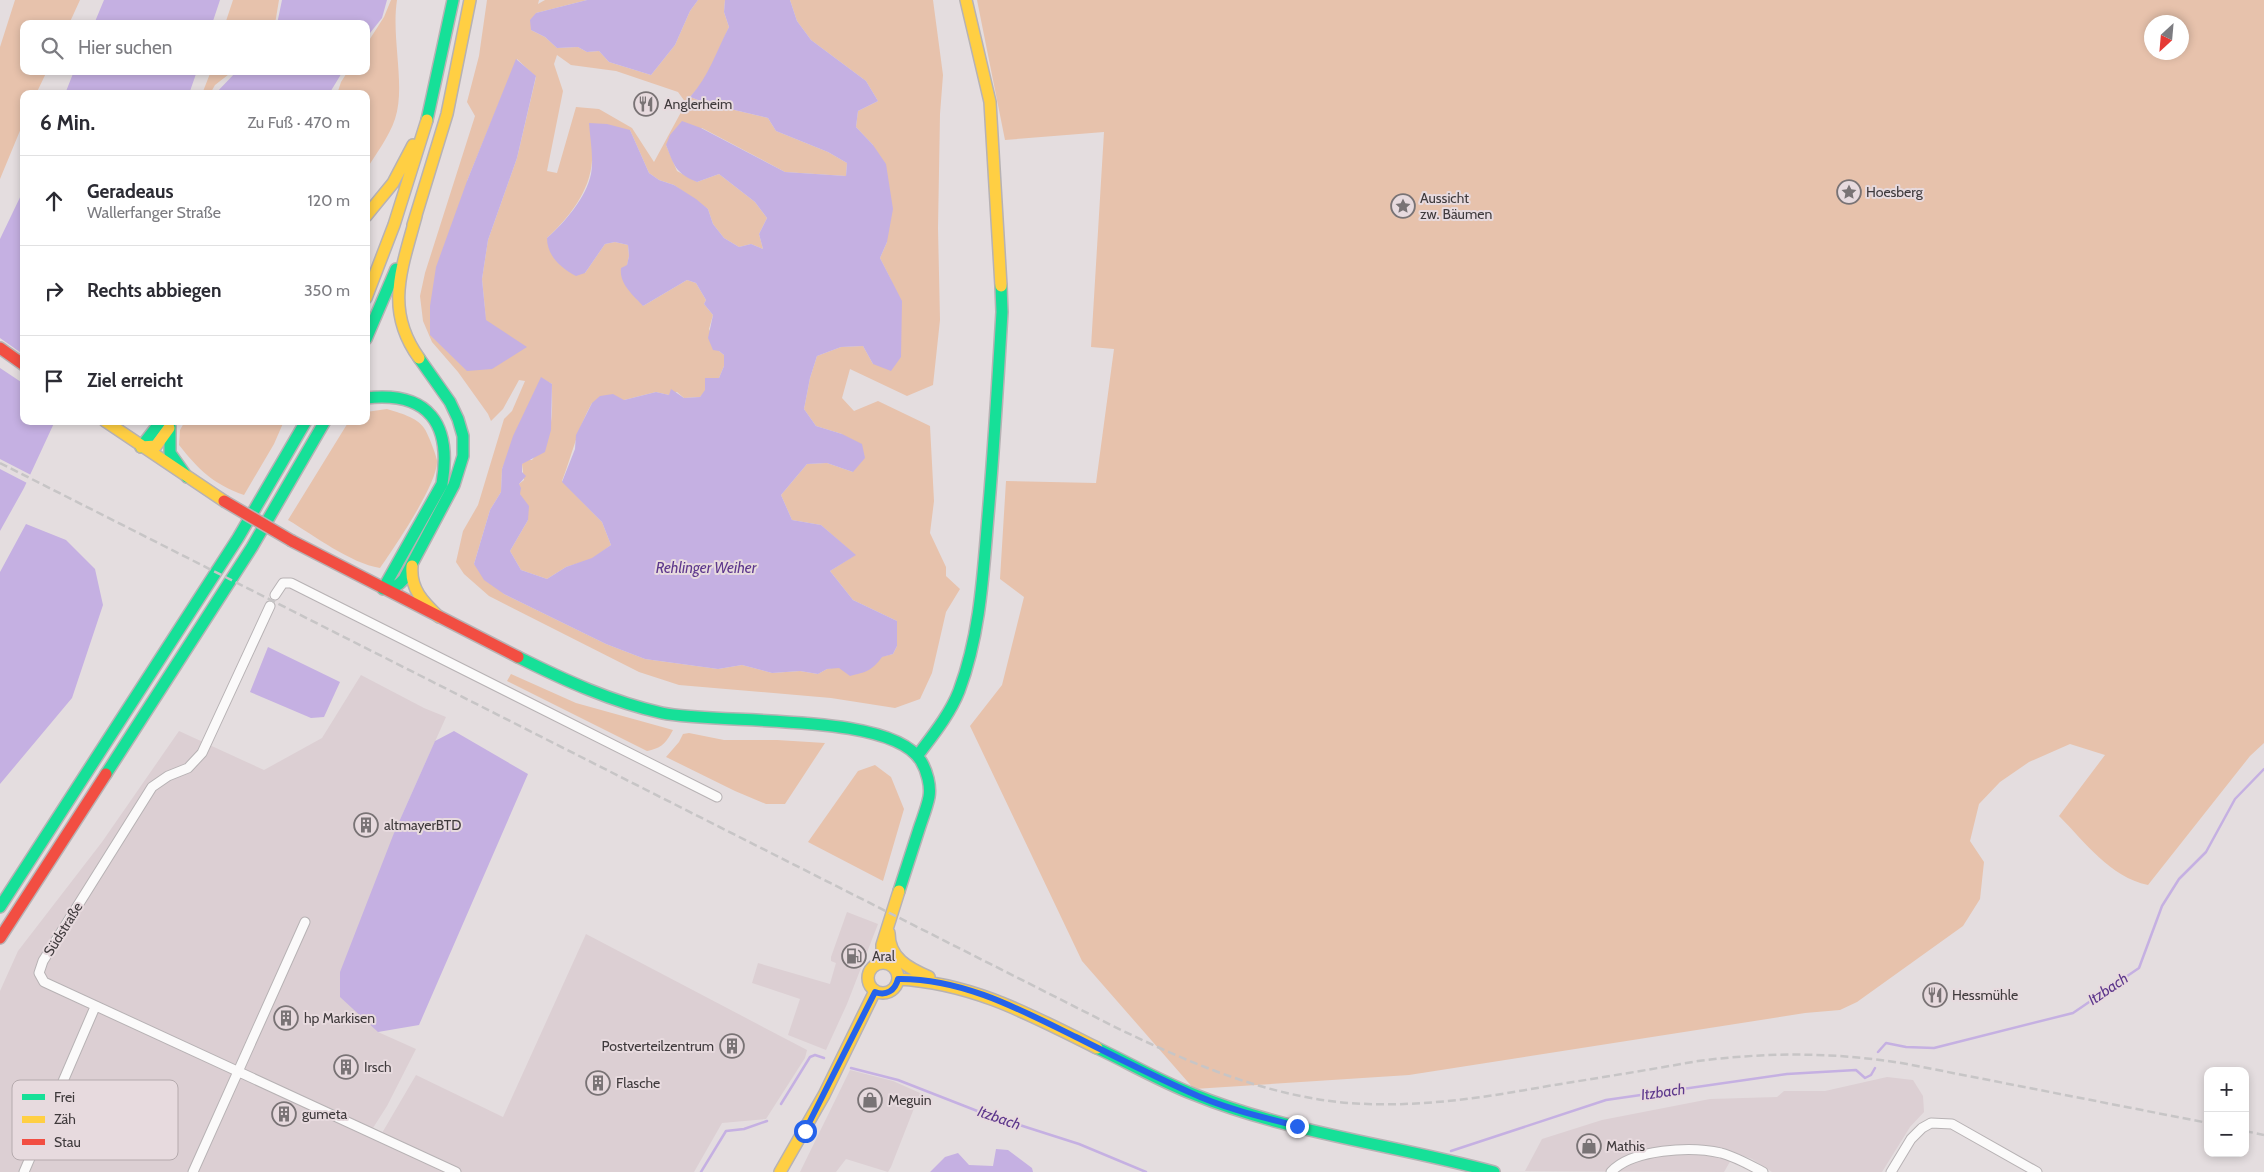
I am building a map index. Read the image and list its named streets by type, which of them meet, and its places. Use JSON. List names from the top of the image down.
{
  "streets": {
    "street": ["Südstraße"]
  },
  "water": ["Rehlinger Weiher", "Itzbach"],
  "places": {
    "restaurant": ["Anglerheim", "Hessmühle"],
    "place": ["Hoesberg", "Aussicht zw. Bäumen"],
    "building": [
      "altmayerBTD",
      "hp Markisen",
      "Postverteilzentrum",
      "Irsch",
      "Flasche",
      "gumeta"
    ],
    "fuel station": ["Aral"],
    "shop": ["Meguin", "Mathis"]
  },
  "legend": ["Frei", "Zäh", "Stau"],
  "north": "bottom left",
  "page": {
    "search": "Hier suchen",
    "heading": ["6 Min.", "Zu Fuß · 470 m"],
    "list": [
      ["Geradeaus", "Wallerfanger Straße", "120 m"],
      ["Rechts abbiegen", "350 m"],
      "Ziel erreicht"
    ],
    "map_buttons": ["+", "−"]
  }
}
